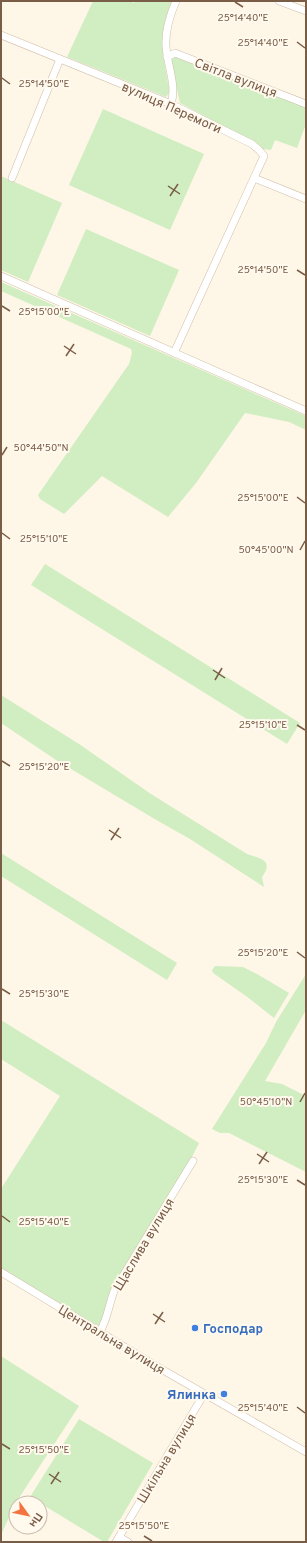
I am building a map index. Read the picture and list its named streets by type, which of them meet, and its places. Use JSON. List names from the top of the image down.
{
  "streets": {
    "street": [
      "Світла вулиця",
      "вулиця Перемоги",
      "Щаслива вулиця",
      "Центральна вулиця",
      "Шкільна вулиця"
    ]
  },
  "crossings": [
    ["Щаслива вулиця", "Центральна вулиця"],
    ["Центральна вулиця", "Шкільна вулиця"]
  ],
  "places": ["Господар", "Ялинка"],
  "north": "bottom right",
  "coordinates": [
    "25°14'40\"E",
    "25°14'50\"E",
    "25°15'00\"E",
    "50°44'50\"N",
    "25°15'10\"E",
    "50°45'00\"N",
    "25°15'20\"E",
    "25°15'30\"E",
    "50°45'10\"N",
    "25°15'40\"E",
    "25°15'50\"E"
  ]
}
